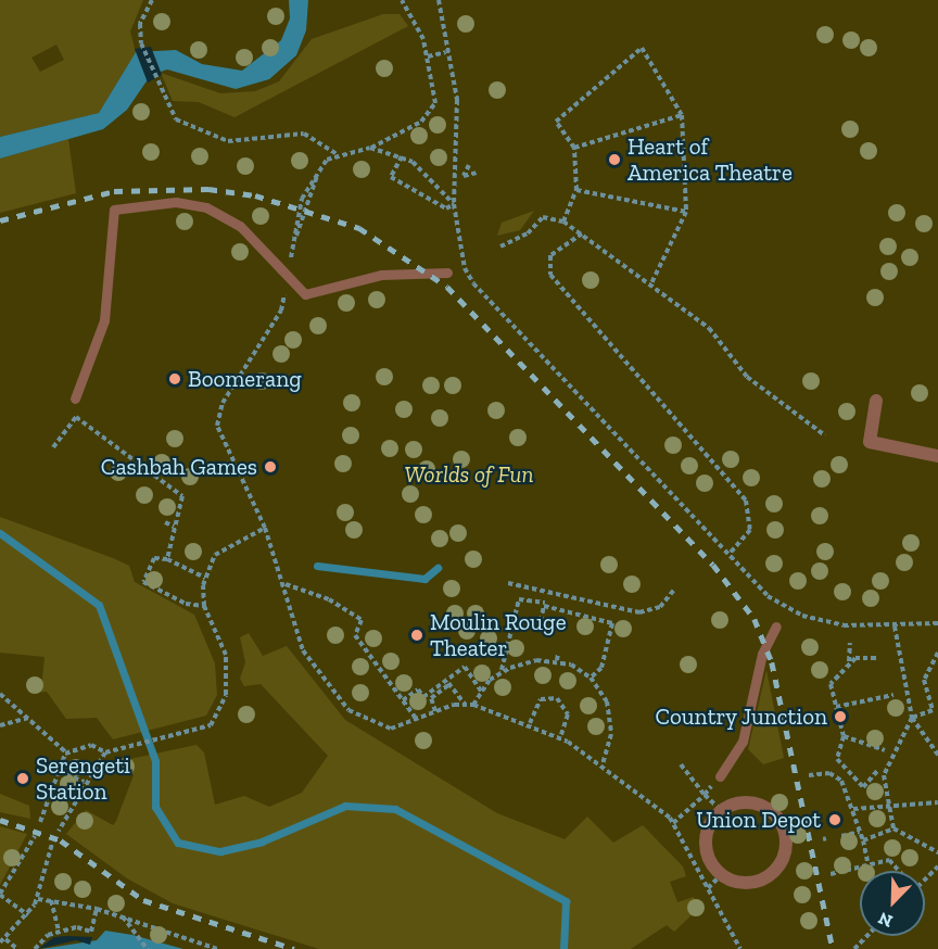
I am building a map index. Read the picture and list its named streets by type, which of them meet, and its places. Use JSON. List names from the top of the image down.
{
  "parks": ["Worlds of Fun"],
  "places": [
    "Heart of America Theatre",
    "Boomerang",
    "Cashbah Games",
    "Moulin Rouge Theater",
    "Country Junction",
    "Serengeti Station",
    "Union Depot"
  ],
  "north": "bottom left"
}
